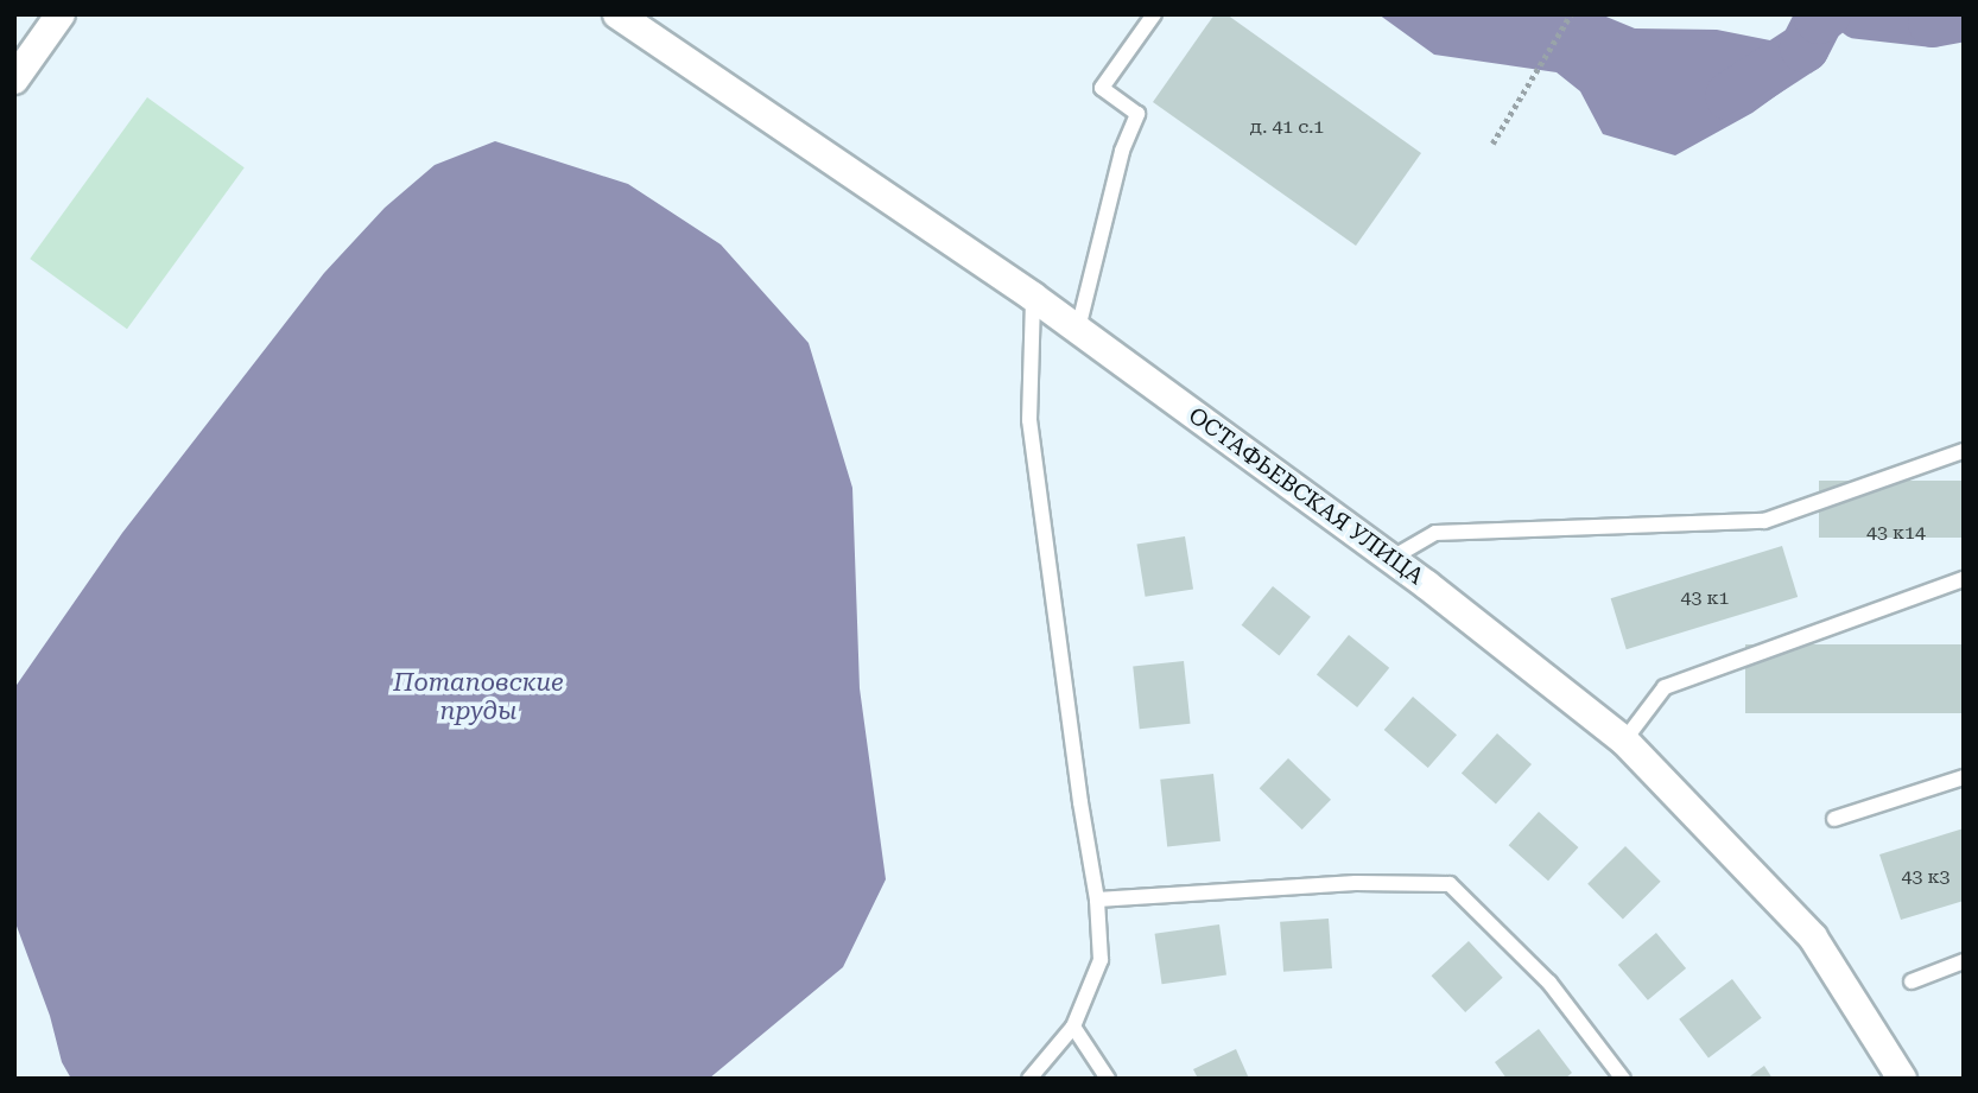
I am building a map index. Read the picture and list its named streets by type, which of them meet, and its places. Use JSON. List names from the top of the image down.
{
  "streets": {
    "street": ["ОСТАФЬЕВСКАЯ УЛИЦА"]
  },
  "water": ["Потаповские пруды"],
  "house_numbers": [
    "д. 41 с.1",
    "43 к14",
    "43 к1",
    "43 к3"
  ]
}
